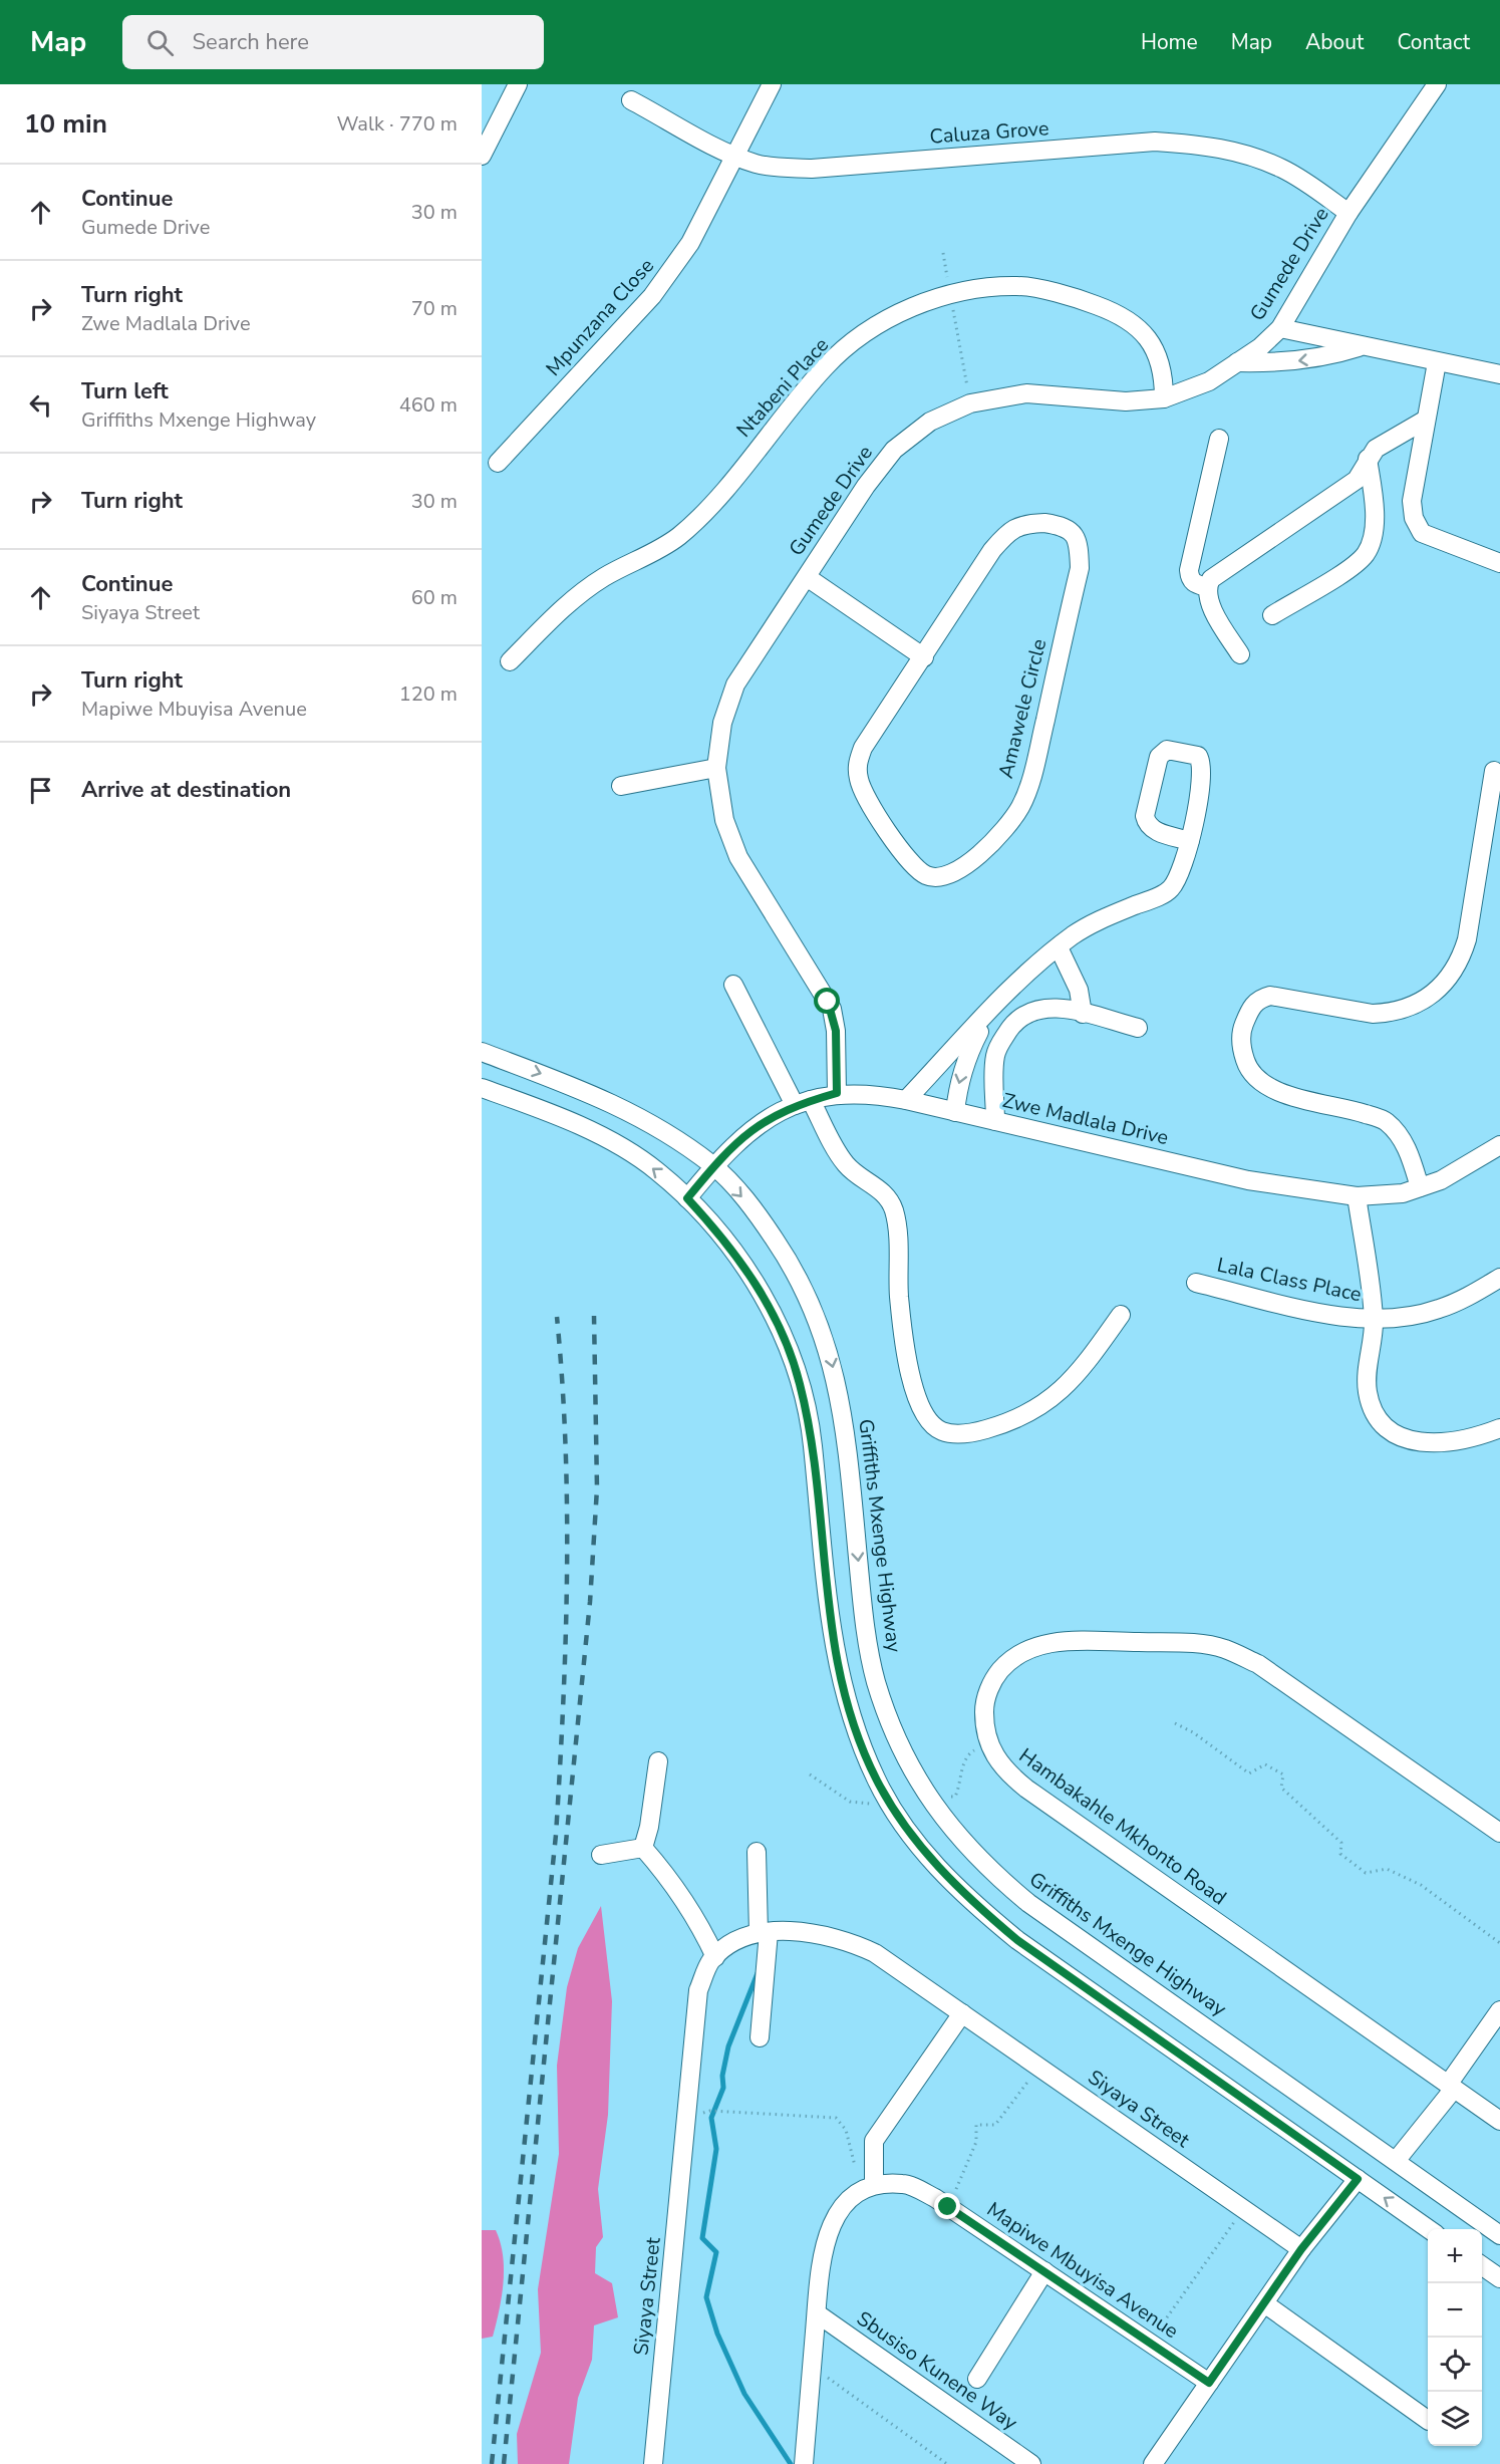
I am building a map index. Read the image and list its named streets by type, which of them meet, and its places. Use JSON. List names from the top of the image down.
{
  "streets": {
    "street": [
      "Caluza Grove",
      "Gumede Drive",
      "Mpunzana Close",
      "Ntabeni Place",
      "Amawele Circle",
      "Zwe Madlala Drive",
      "Lala Class Place",
      "Griffiths Mxenge Highway",
      "Hambakahle Mkhonto Road",
      "Siyaya Street",
      "Mapiwe Mbuyisa Avenue",
      "Sbusiso Kunene Way"
    ]
  },
  "crossings": [
    ["Caluza Grove", "Gumede Drive"],
    ["Caluza Grove", "Mpunzana Close"],
    ["Gumede Drive", "Ntabeni Place"],
    ["Gumede Drive", "Zwe Madlala Drive"],
    ["Zwe Madlala Drive", "Lala Class Place"],
    ["Zwe Madlala Drive", "Griffiths Mxenge Highway"]
  ],
  "page": {
    "header": "Map",
    "search": "Search here",
    "nav": [
      "Home",
      "Map",
      "About",
      "Contact"
    ],
    "heading": ["10 min", "Walk · 770 m"],
    "list": [
      ["Continue", "Gumede Drive", "30 m"],
      ["Turn right", "Zwe Madlala Drive", "70 m"],
      ["Turn left", "Griffiths Mxenge Highway", "460 m"],
      ["Turn right", "30 m"],
      ["Continue", "Siyaya Street", "60 m"],
      ["Turn right", "Mapiwe Mbuyisa Avenue", "120 m"],
      "Arrive at destination"
    ],
    "map_buttons": ["+", "−"]
  }
}
